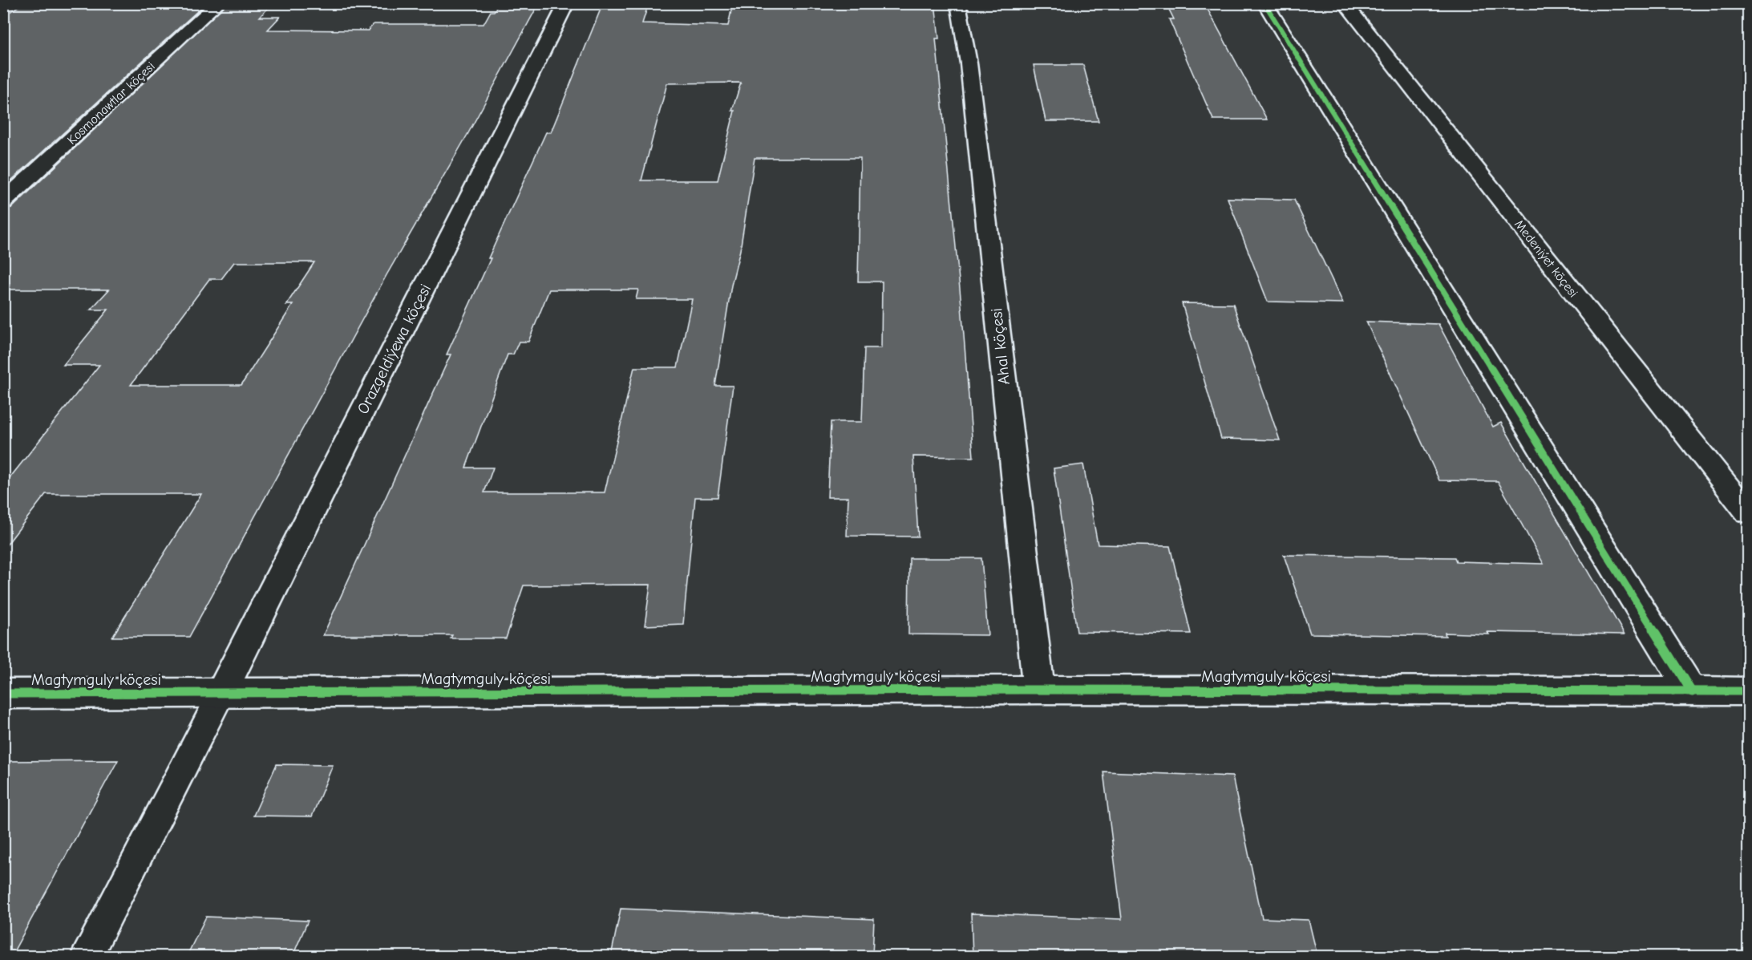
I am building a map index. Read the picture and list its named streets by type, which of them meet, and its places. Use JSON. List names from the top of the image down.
{
  "streets": {
    "street": [
      "Kosmonawtlar köçesi",
      "Medeniýet köçesi",
      "Ahal köçesi",
      "Orazgeldiýewa köçesi",
      "Magtymguly köçesi"
    ]
  },
  "crossings": [
    ["Ahal köçesi", "Magtymguly köçesi"],
    ["Orazgeldiýewa köçesi", "Magtymguly köçesi"]
  ]
}
